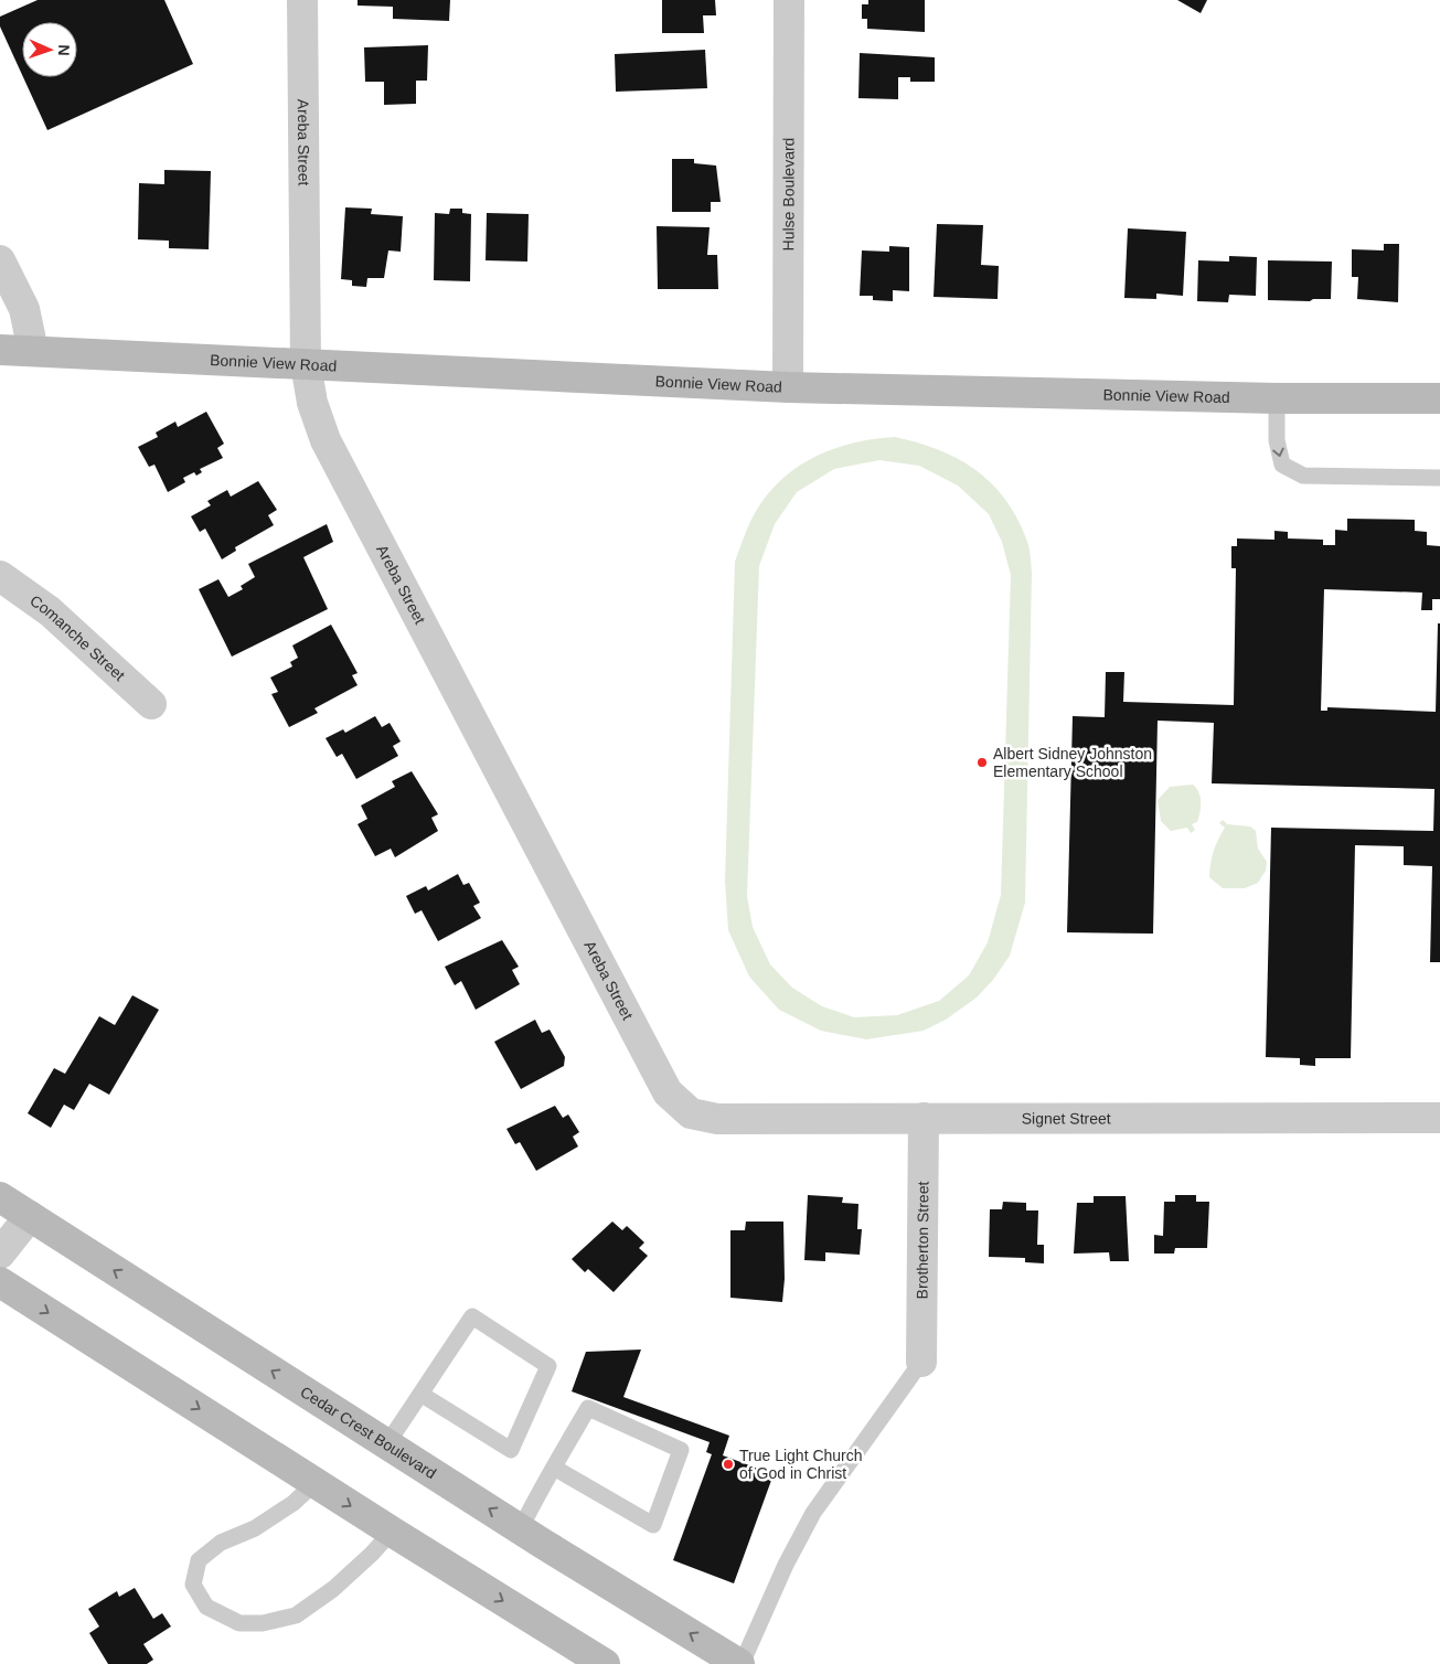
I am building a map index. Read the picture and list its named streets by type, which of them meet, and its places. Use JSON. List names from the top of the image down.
{
  "streets": {
    "street": [
      "Areba Street",
      "Hulse Boulevard",
      "Bonnie View Road",
      "Comanche Street",
      "Signet Street",
      "Brotherton Street",
      "Cedar Crest Boulevard"
    ]
  },
  "crossings": [
    ["Areba Street", "Bonnie View Road"],
    ["Areba Street", "Signet Street"],
    ["Hulse Boulevard", "Bonnie View Road"],
    ["Signet Street", "Brotherton Street"]
  ],
  "places": ["Albert Sidney Johnston Elementary School", "True Light Church of God in Christ"],
  "north": "right"
}
